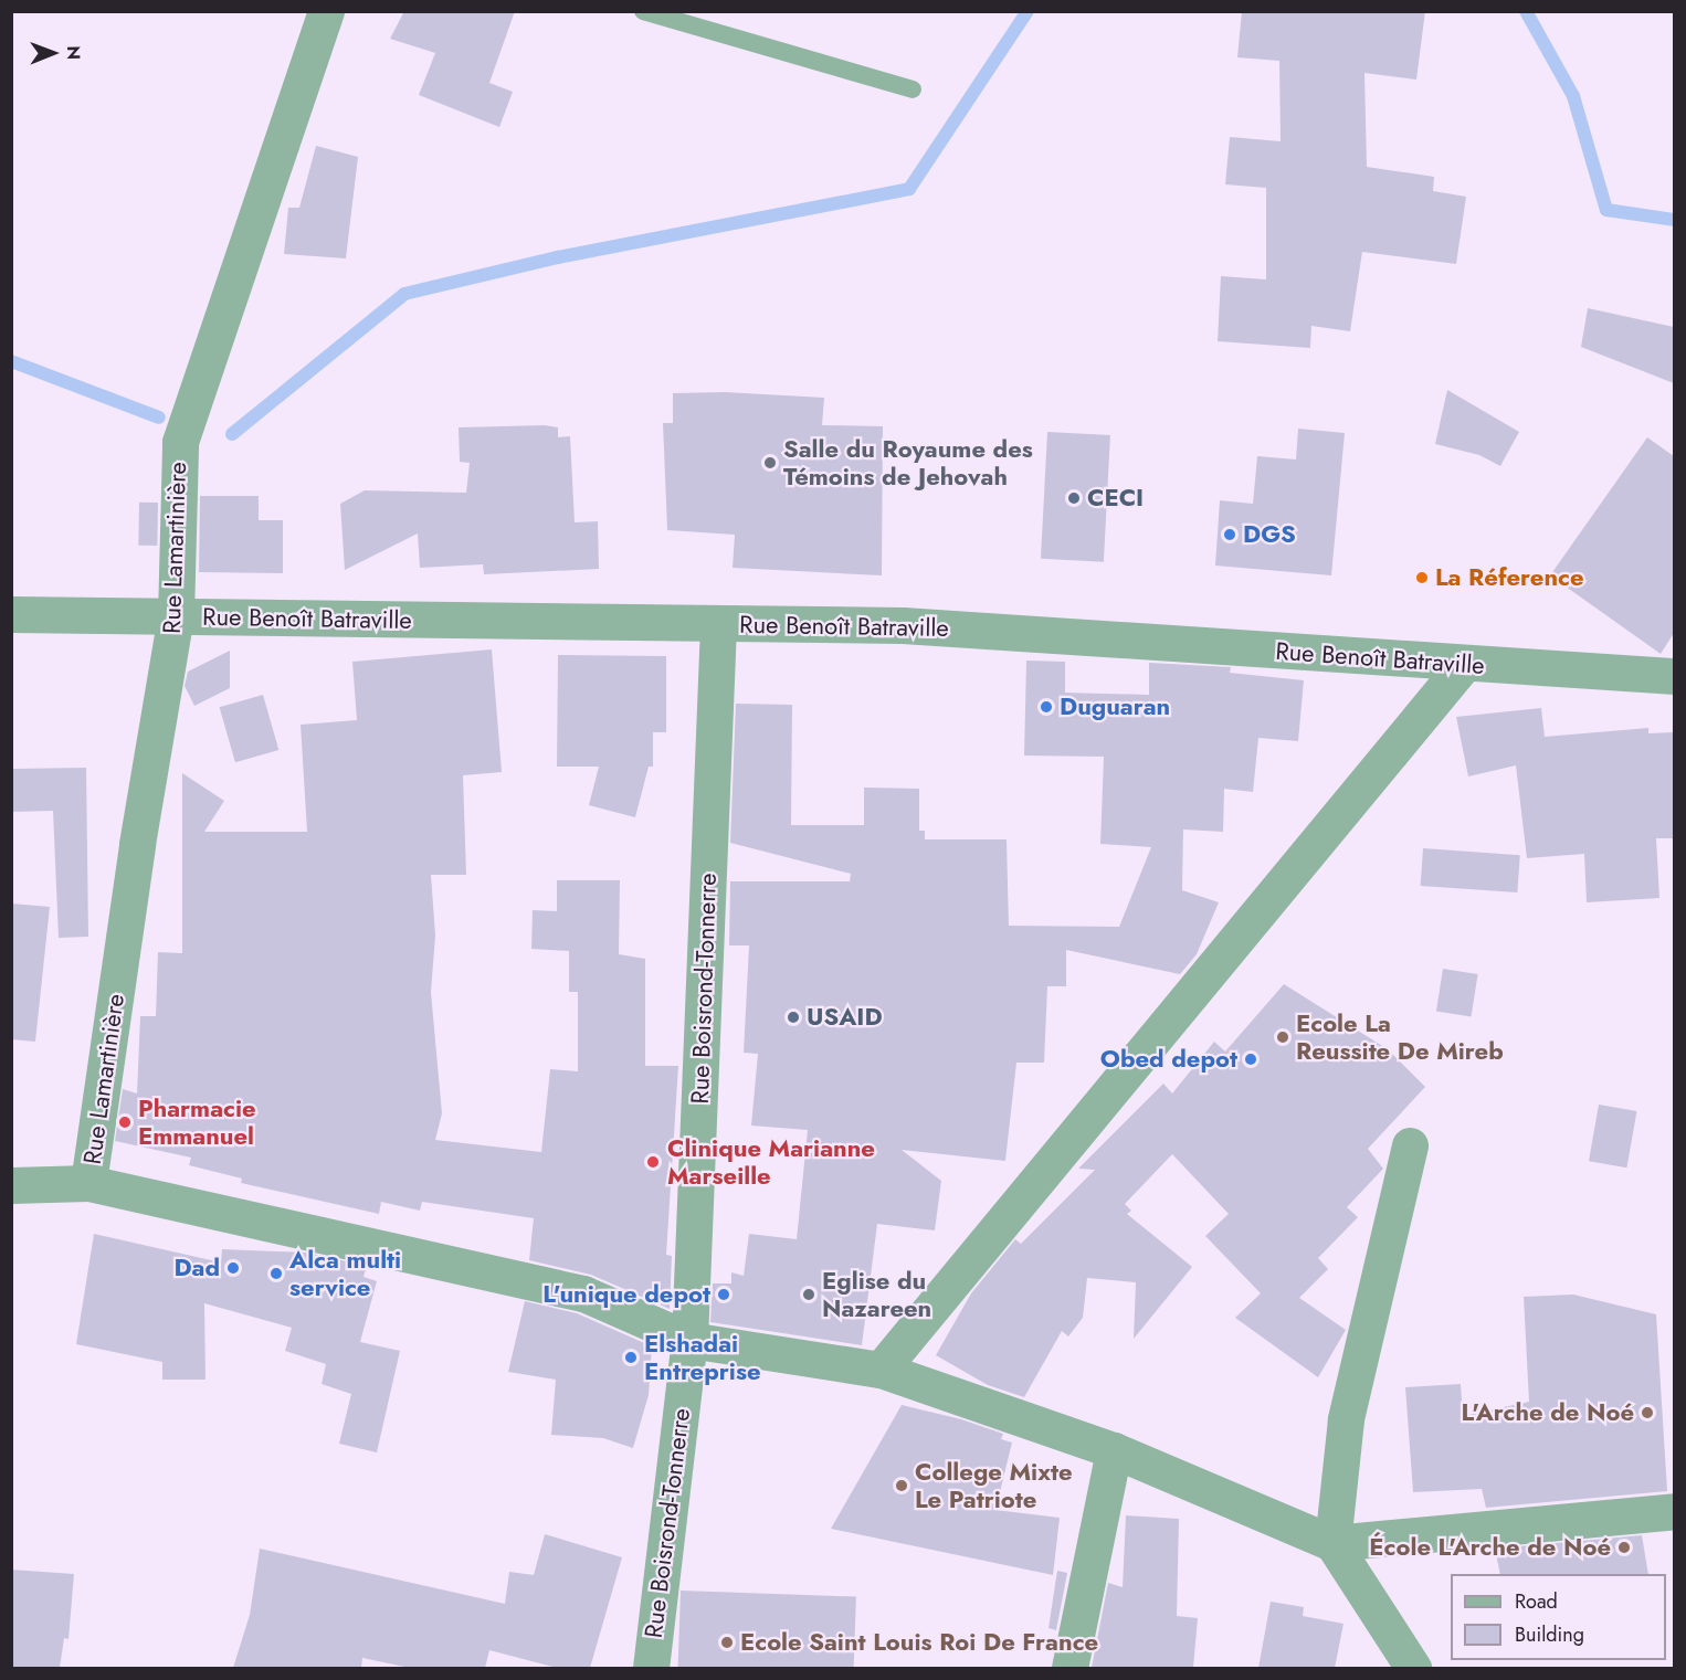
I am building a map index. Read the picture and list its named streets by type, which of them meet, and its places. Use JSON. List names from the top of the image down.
{
  "streets": {
    "street": ["Rue Lamartinière", "Rue Benoît Batraville", "Rue Boisrond-Tonnerre"]
  },
  "crossings": [
    ["Rue Lamartinière", "Rue Benoît Batraville"],
    ["Rue Benoît Batraville", "Rue Boisrond-Tonnerre"]
  ],
  "places": [
    "Salle du Royaume des Témoins de Jehovah",
    "CECI",
    "DGS",
    "La Réference",
    "Duguaran",
    "USAID",
    "Ecole La Reussite De Mireb",
    "Obed depot",
    "Pharmacie Emmanuel",
    "Clinique Marianne Marseille",
    "Dad",
    "Alca multi service",
    "L'unique depot",
    "Eglise du Nazareen",
    "Elshadai Entreprise",
    "L'Arche de Noé",
    "College Mixte Le Patriote",
    "École L'Arche de Noé",
    "Ecole Saint Louis Roi De France"
  ],
  "legend": ["Road", "Building"],
  "north": "right"
}
